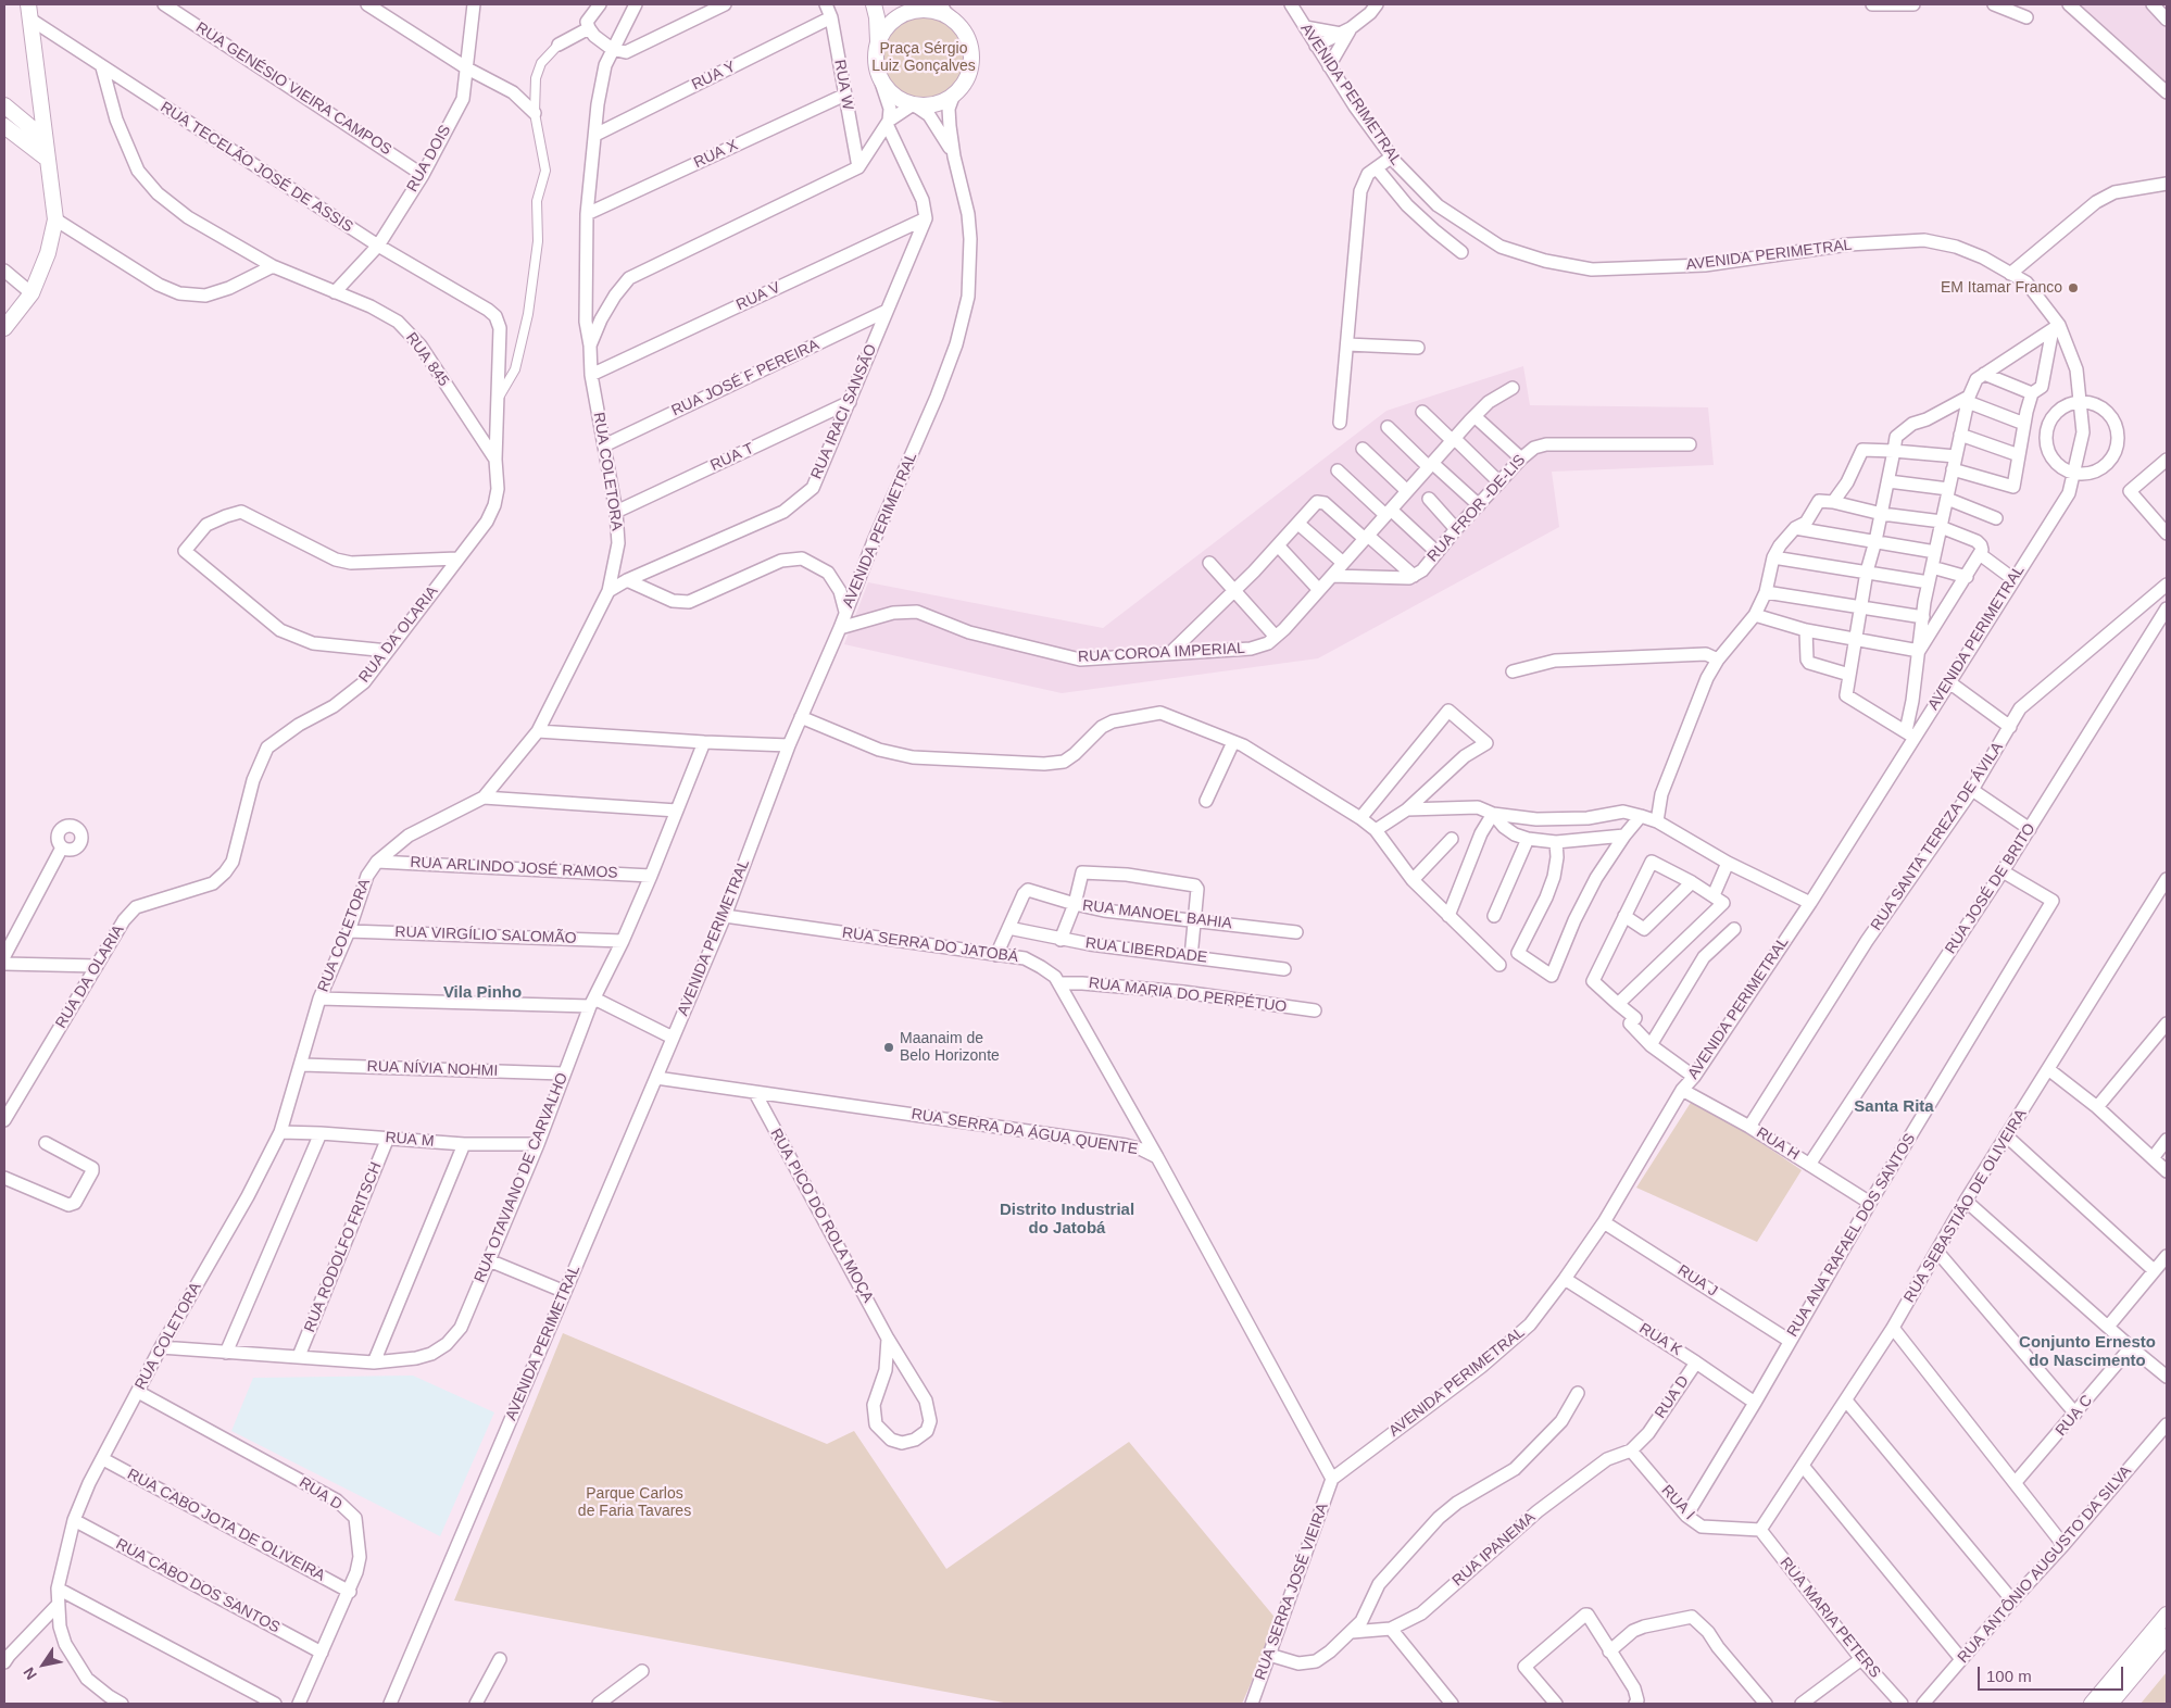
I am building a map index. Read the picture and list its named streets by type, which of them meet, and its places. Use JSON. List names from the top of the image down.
{
  "streets": {
    "street": [
      "RUA Y",
      "RUA W",
      "RUA GENÉSIO VIEIRA CAMPOS",
      "AVENIDA PERIMETRAL",
      "RUA X",
      "RUA DOIS",
      "RUA TECELÃO JOSÉ DE ASSIS",
      "RUA V",
      "RUA 845",
      "RUA JOSÉ F PEREIRA",
      "RUA IRACI SANSÃO",
      "RUA T",
      "RUA COLETORA",
      "RUA FROR -DE-LIS",
      "RUA DA OLARIA",
      "RUA COROA IMPERIAL",
      "RUA SANTA TEREZA DE ÁVILA",
      "RUA ARLINDO JOSÉ RAMOS",
      "RUA JOSÉ DE BRITO",
      "RUA MANOEL BAHIA",
      "RUA VIRGÍLIO SALOMÃO",
      "RUA SERRA DO JATOBÁ",
      "RUA LIBERDADE",
      "RUA MARIA DO PERPÉTUO",
      "RUA NÍVIA NOHMI",
      "RUA SERRA DA ÁGUA QUENTE",
      "RUA M",
      "RUA H",
      "RUA OTAVIANO DE CARVALHO",
      "RUA SEBASTIÃO DE OLIVEIRA",
      "RUA PICO DO ROLA MOÇA",
      "RUA ANA RAFAEL DOS SANTOS",
      "RUA RODOLFO FRITSCH",
      "RUA J",
      "RUA K",
      "RUA D",
      "RUA C",
      "RUA I",
      "RUA CABO JOTA DE OLIVEIRA",
      "RUA IPANEMA",
      "RUA ANTÔNIO AUGUSTO DA SILVA",
      "RUA CABO DOS SANTOS",
      "RUA SERRA JOSÉ VIEIRA",
      "RUA MARIA PETERS"
    ]
  },
  "crossings": [
    ["RUA Y", "RUA W"],
    ["RUA W", "RUA X"],
    ["RUA W", "RUA COLETORA"],
    ["RUA GENÉSIO VIEIRA CAMPOS", "RUA DOIS"],
    ["AVENIDA PERIMETRAL", "RUA COROA IMPERIAL"],
    ["AVENIDA PERIMETRAL", "RUA SERRA DO JATOBÁ"],
    ["AVENIDA PERIMETRAL", "RUA SERRA DA ÁGUA QUENTE"],
    ["AVENIDA PERIMETRAL", "RUA H"],
    ["AVENIDA PERIMETRAL", "RUA J"],
    ["AVENIDA PERIMETRAL", "RUA K"],
    ["AVENIDA PERIMETRAL", "RUA SERRA JOSÉ VIEIRA"],
    ["RUA DOIS", "RUA TECELÃO JOSÉ DE ASSIS"],
    ["RUA DOIS", "RUA 845"],
    ["RUA TECELÃO JOSÉ DE ASSIS", "RUA 845"],
    ["RUA TECELÃO JOSÉ DE ASSIS", "RUA DA OLARIA"],
    ["RUA V", "RUA IRACI SANSÃO"],
    ["RUA V", "RUA COLETORA"],
    ["RUA 845", "RUA DA OLARIA"],
    ["RUA JOSÉ F PEREIRA", "RUA IRACI SANSÃO"],
    ["RUA JOSÉ F PEREIRA", "RUA COLETORA"],
    ["RUA IRACI SANSÃO", "RUA T"],
    ["RUA IRACI SANSÃO", "RUA COLETORA"],
    ["RUA T", "RUA COLETORA"],
    ["RUA COLETORA", "RUA ARLINDO JOSÉ RAMOS"],
    ["RUA COLETORA", "RUA VIRGÍLIO SALOMÃO"],
    ["RUA COLETORA", "RUA NÍVIA NOHMI"],
    ["RUA COLETORA", "RUA M"],
    ["RUA COLETORA", "RUA OTAVIANO DE CARVALHO"],
    ["RUA COLETORA", "RUA D"],
    ["RUA COLETORA", "RUA CABO JOTA DE OLIVEIRA"],
    ["RUA COLETORA", "RUA CABO DOS SANTOS"],
    ["RUA SANTA TEREZA DE ÁVILA", "RUA H"],
    ["RUA ARLINDO JOSÉ RAMOS", "RUA OTAVIANO DE CARVALHO"],
    ["RUA JOSÉ DE BRITO", "RUA H"],
    ["RUA JOSÉ DE BRITO", "RUA ANA RAFAEL DOS SANTOS"],
    ["RUA MANOEL BAHIA", "RUA SERRA DO JATOBÁ"],
    ["RUA MANOEL BAHIA", "RUA LIBERDADE"],
    ["RUA VIRGÍLIO SALOMÃO", "RUA OTAVIANO DE CARVALHO"],
    ["RUA SERRA DO JATOBÁ", "RUA MARIA DO PERPÉTUO"],
    ["RUA SERRA DO JATOBÁ", "RUA SERRA DA ÁGUA QUENTE"],
    ["RUA NÍVIA NOHMI", "RUA OTAVIANO DE CARVALHO"],
    ["RUA SERRA DA ÁGUA QUENTE", "RUA PICO DO ROLA MOÇA"],
    ["RUA SERRA DA ÁGUA QUENTE", "RUA SERRA JOSÉ VIEIRA"],
    ["RUA M", "RUA OTAVIANO DE CARVALHO"],
    ["RUA M", "RUA RODOLFO FRITSCH"],
    ["RUA H", "RUA ANA RAFAEL DOS SANTOS"],
    ["RUA OTAVIANO DE CARVALHO", "RUA RODOLFO FRITSCH"],
    ["RUA SEBASTIÃO DE OLIVEIRA", "RUA I"],
    ["RUA SEBASTIÃO DE OLIVEIRA", "RUA MARIA PETERS"],
    ["RUA ANA RAFAEL DOS SANTOS", "RUA J"],
    ["RUA ANA RAFAEL DOS SANTOS", "RUA K"],
    ["RUA ANA RAFAEL DOS SANTOS", "RUA I"],
    ["RUA K", "RUA D"],
    ["RUA D", "RUA I"],
    ["RUA D", "RUA CABO JOTA DE OLIVEIRA"],
    ["RUA D", "RUA IPANEMA"],
    ["RUA D", "RUA CABO DOS SANTOS"],
    ["RUA I", "RUA IPANEMA"],
    ["RUA I", "RUA MARIA PETERS"]
  ],
  "districts": [
    "Vila Pinho",
    "Santa Rita",
    "Distrito Industrial do Jatobá",
    "Conjunto Ernesto do Nascimento"
  ],
  "parks": ["Praça Sérgio Luiz Gonçalves", "Parque Carlos de Faria Tavares"],
  "places": ["EM Itamar Franco", "Maanaim de Belo Horizonte"],
  "scale_bar": "100 m",
  "north": "bottom left"
}
